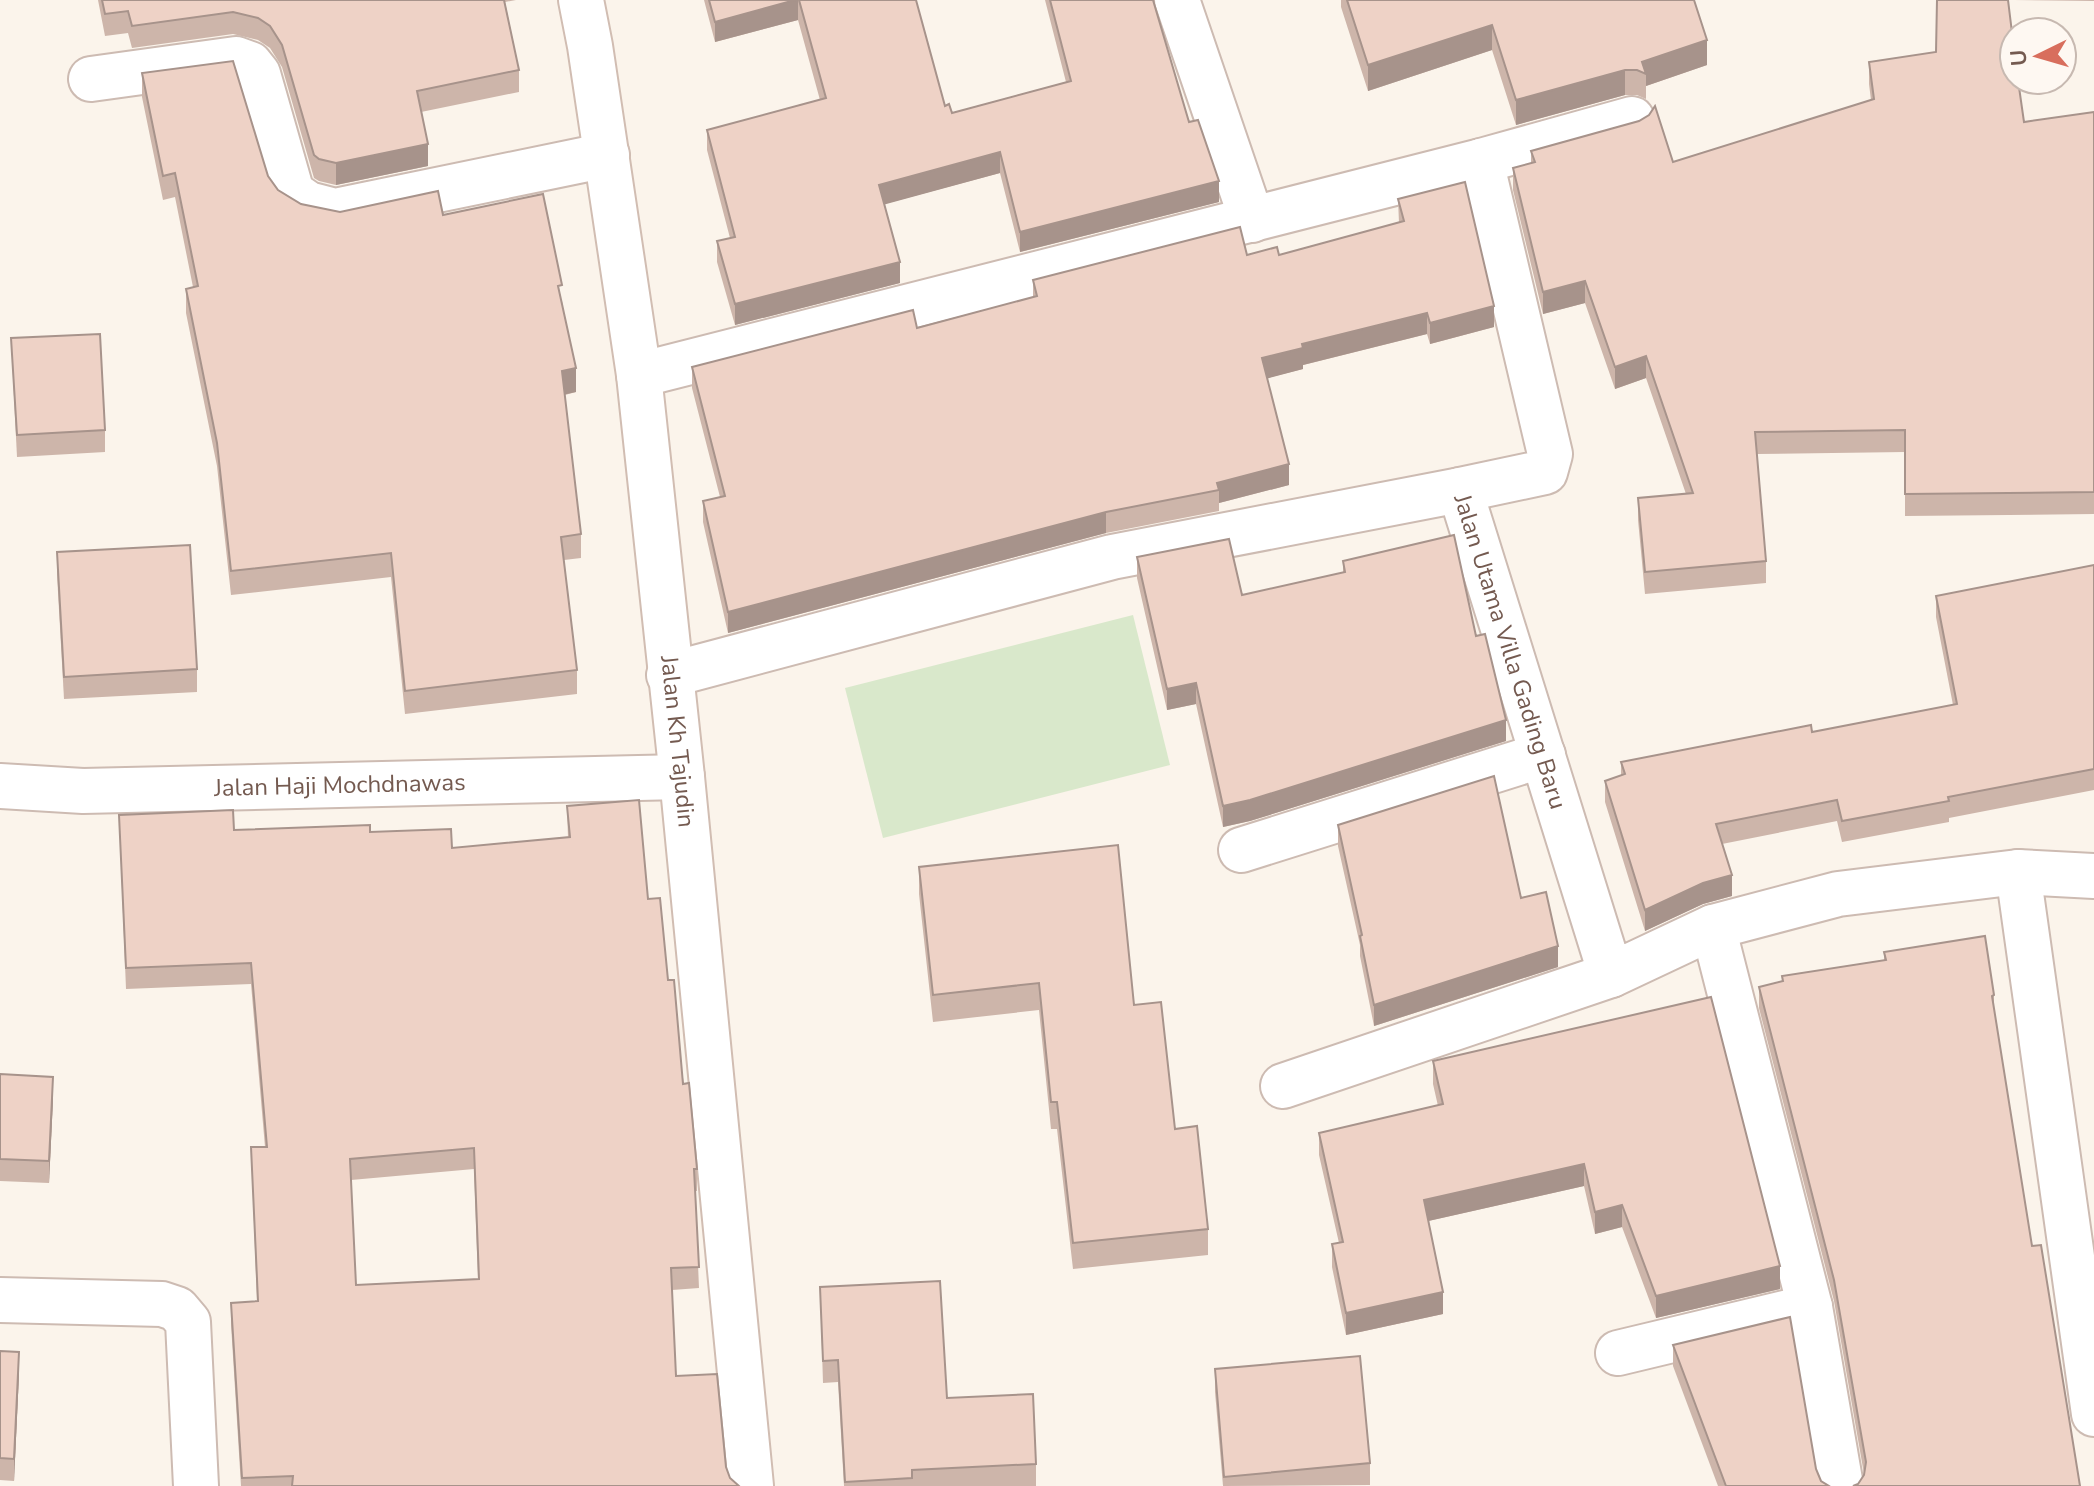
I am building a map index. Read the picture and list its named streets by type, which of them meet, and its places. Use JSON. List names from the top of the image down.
{
  "streets": {
    "street": ["Jalan Utama Villa Gading Baru", "Jalan Kh Tajudin", "Jalan Haji Mochdnawas"]
  },
  "crossings": [
    ["Jalan Utama Villa Gading Baru", "Jalan Kh Tajudin"],
    ["Jalan Kh Tajudin", "Jalan Haji Mochdnawas"]
  ],
  "north": "left"
}
